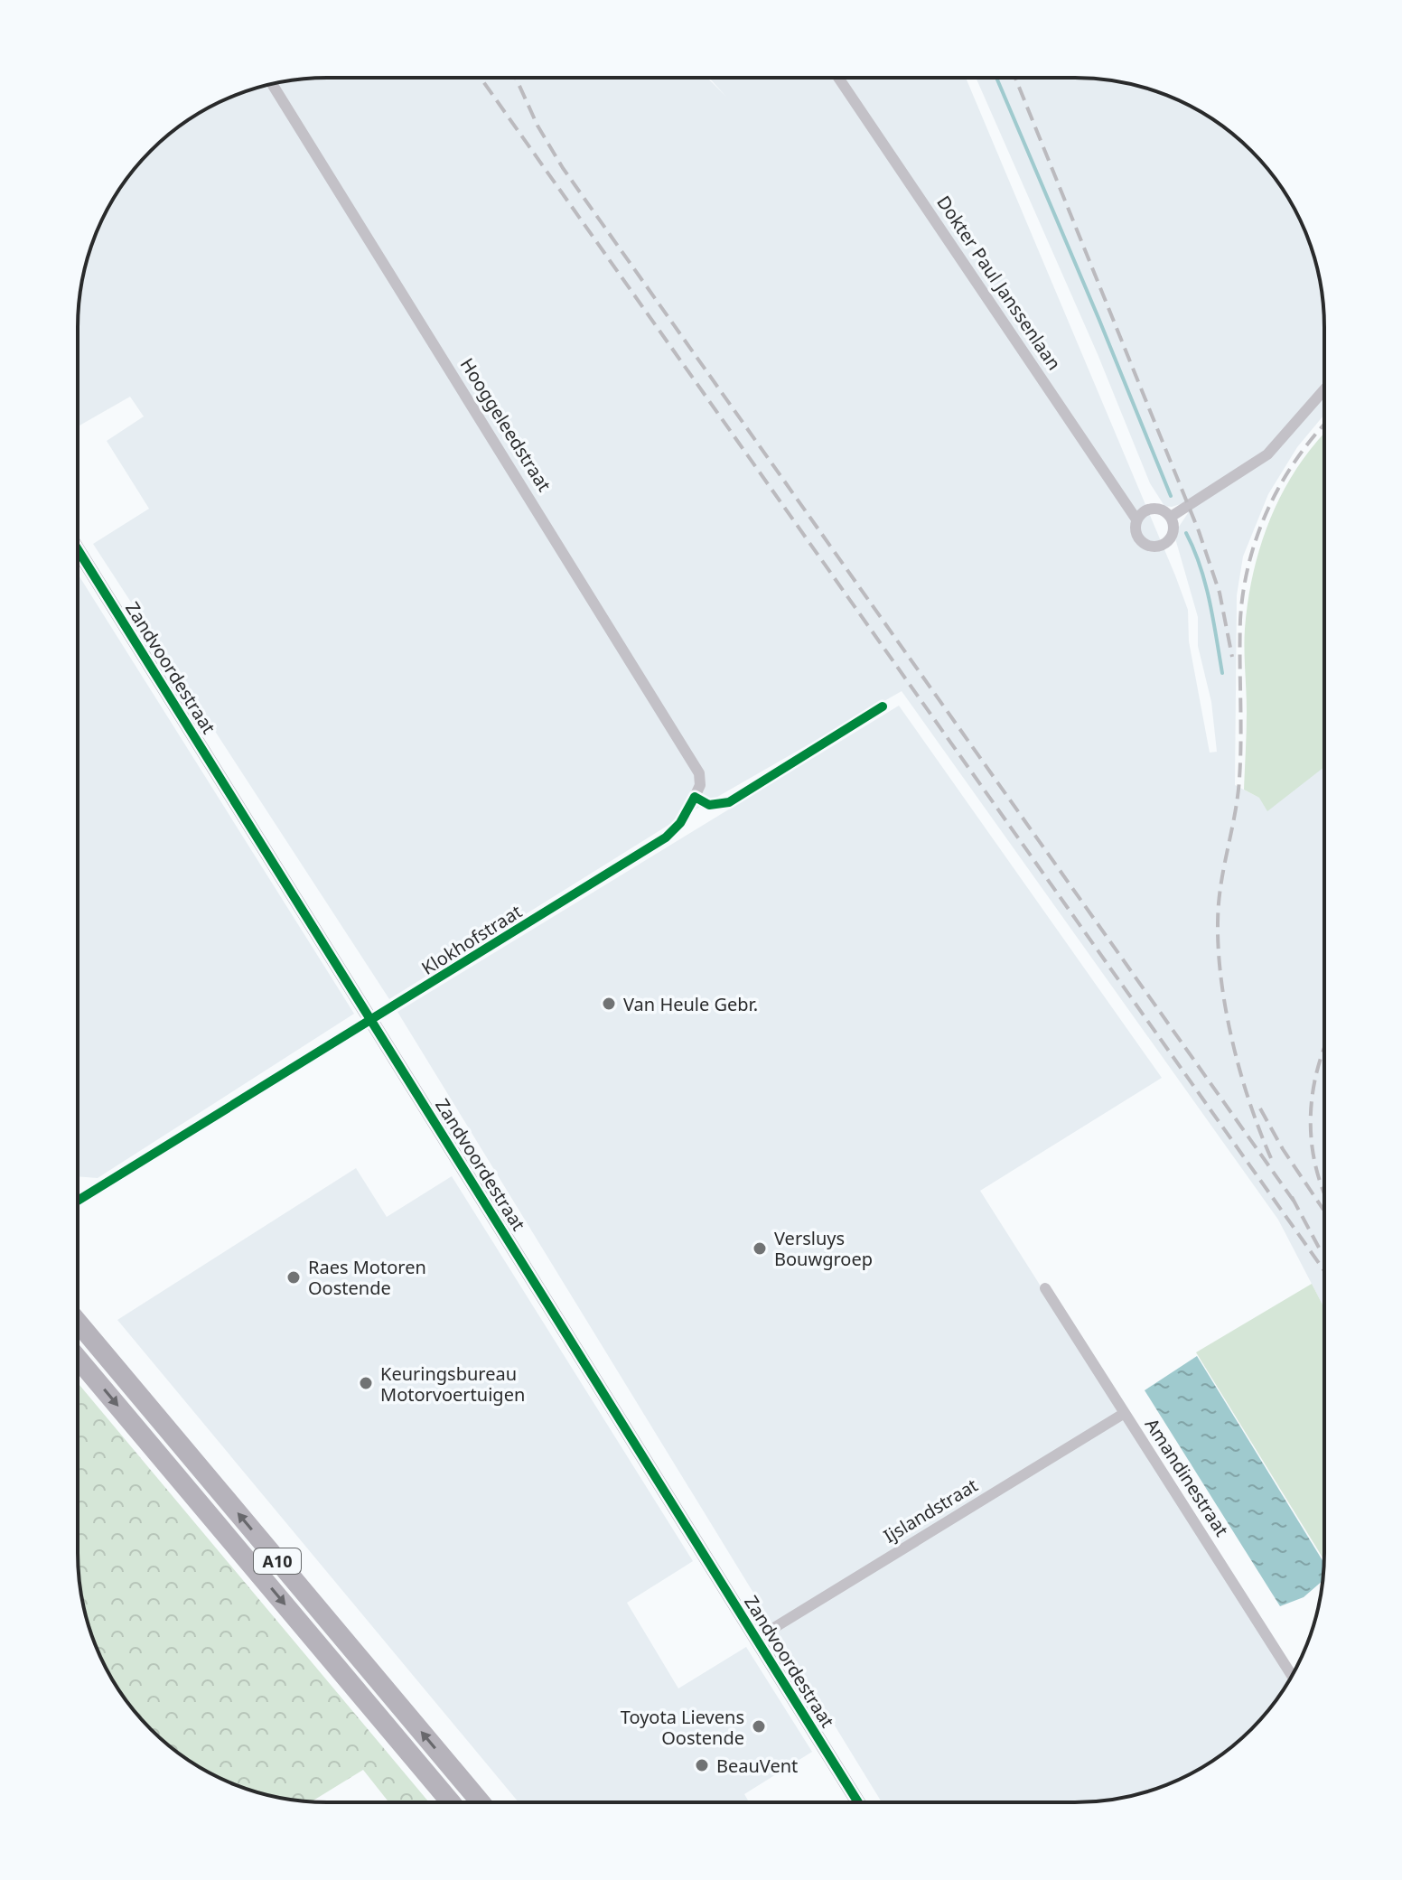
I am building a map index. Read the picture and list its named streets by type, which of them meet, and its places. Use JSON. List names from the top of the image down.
{
  "streets": {
    "highway": ["A10"],
    "main road": ["Zandvoordestraat"],
    "street": [
      "Dokter Paul Janssenlaan",
      "Hooggeleedstraat",
      "Klokhofstraat",
      "Amandinestraat",
      "Ijslandstraat"
    ]
  },
  "crossings": [
    ["Hooggeleedstraat", "Klokhofstraat"],
    ["Zandvoordestraat", "Klokhofstraat"],
    ["Zandvoordestraat", "Ijslandstraat"],
    ["Amandinestraat", "Ijslandstraat"]
  ],
  "places": [
    "Van Heule Gebr.",
    "Versluys Bouwgroep",
    "Raes Motoren Oostende",
    "Keuringsbureau Motorvoertuigen",
    "Toyota Lievens Oostende",
    "BeauVent"
  ]
}
